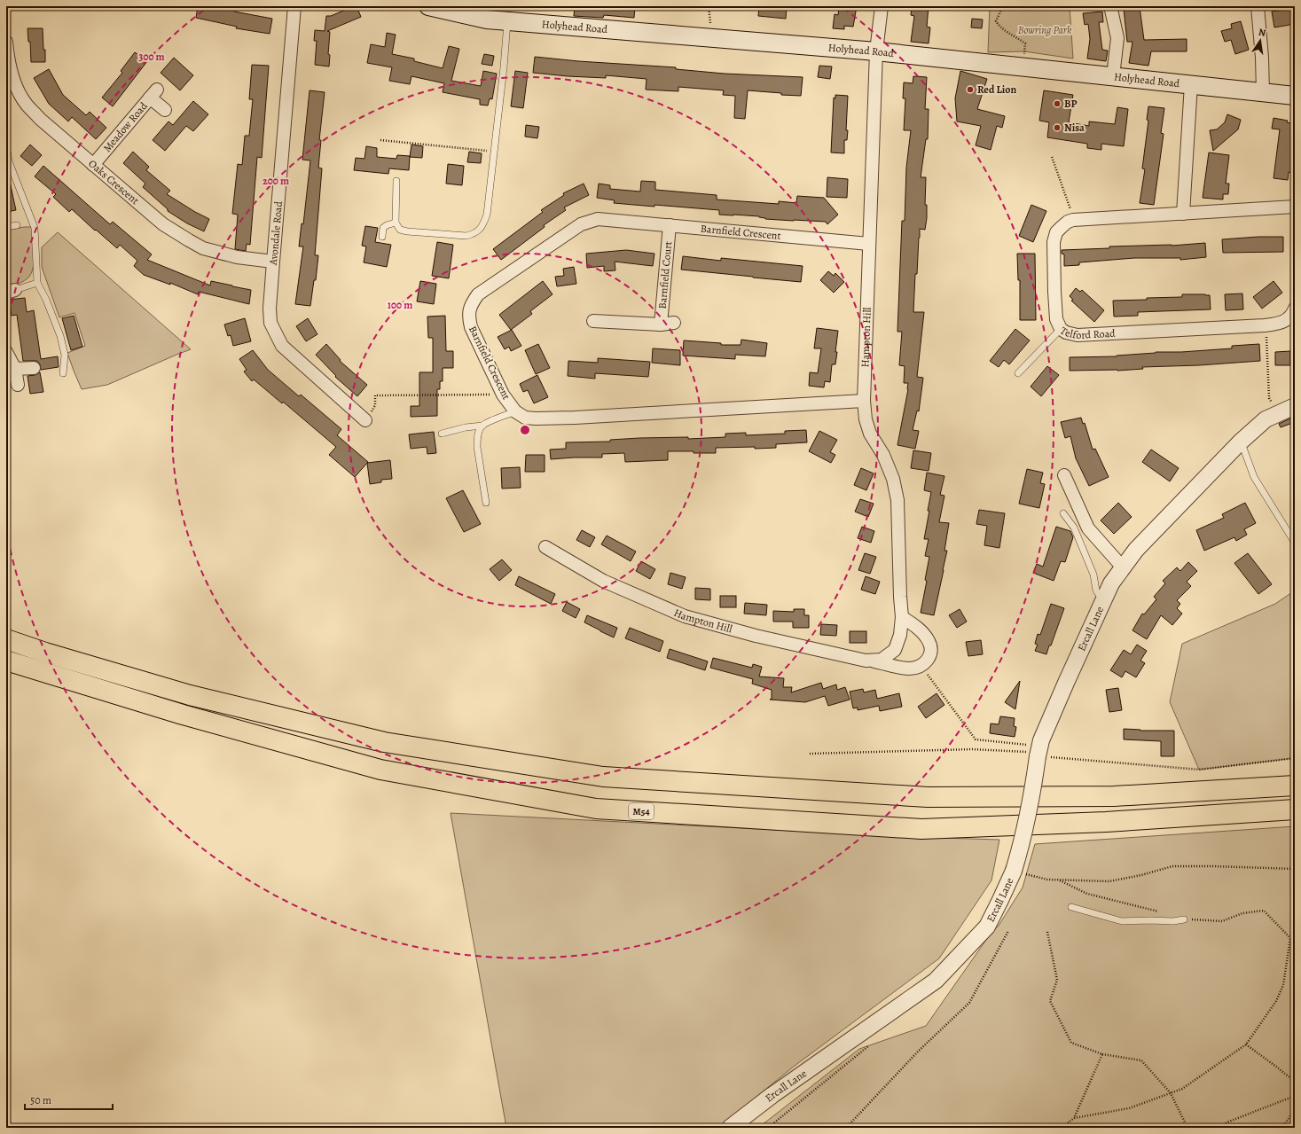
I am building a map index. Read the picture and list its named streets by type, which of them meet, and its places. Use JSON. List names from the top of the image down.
{
  "streets": {
    "highway": ["M54"],
    "main road": ["Holyhead Road"],
    "street": [
      "Meadow Road",
      "Oaks Crescent",
      "Barnfield Crescent",
      "Avondale Road",
      "Barnfield Court",
      "Telford Road",
      "Hampton Hill",
      "Ercall Lane"
    ]
  },
  "crossings": [
    ["Holyhead Road", "Hampton Hill"],
    ["Meadow Road", "Oaks Crescent"],
    ["Oaks Crescent", "Avondale Road"],
    ["Barnfield Crescent", "Barnfield Court"],
    ["Barnfield Crescent", "Hampton Hill"]
  ],
  "parks": ["Bowring Park"],
  "places": ["Red Lion", "BP", "Nisa"],
  "scale_bar": "50 m",
  "north": "top",
  "rings": ["300 m", "200 m", "100 m"]
}
